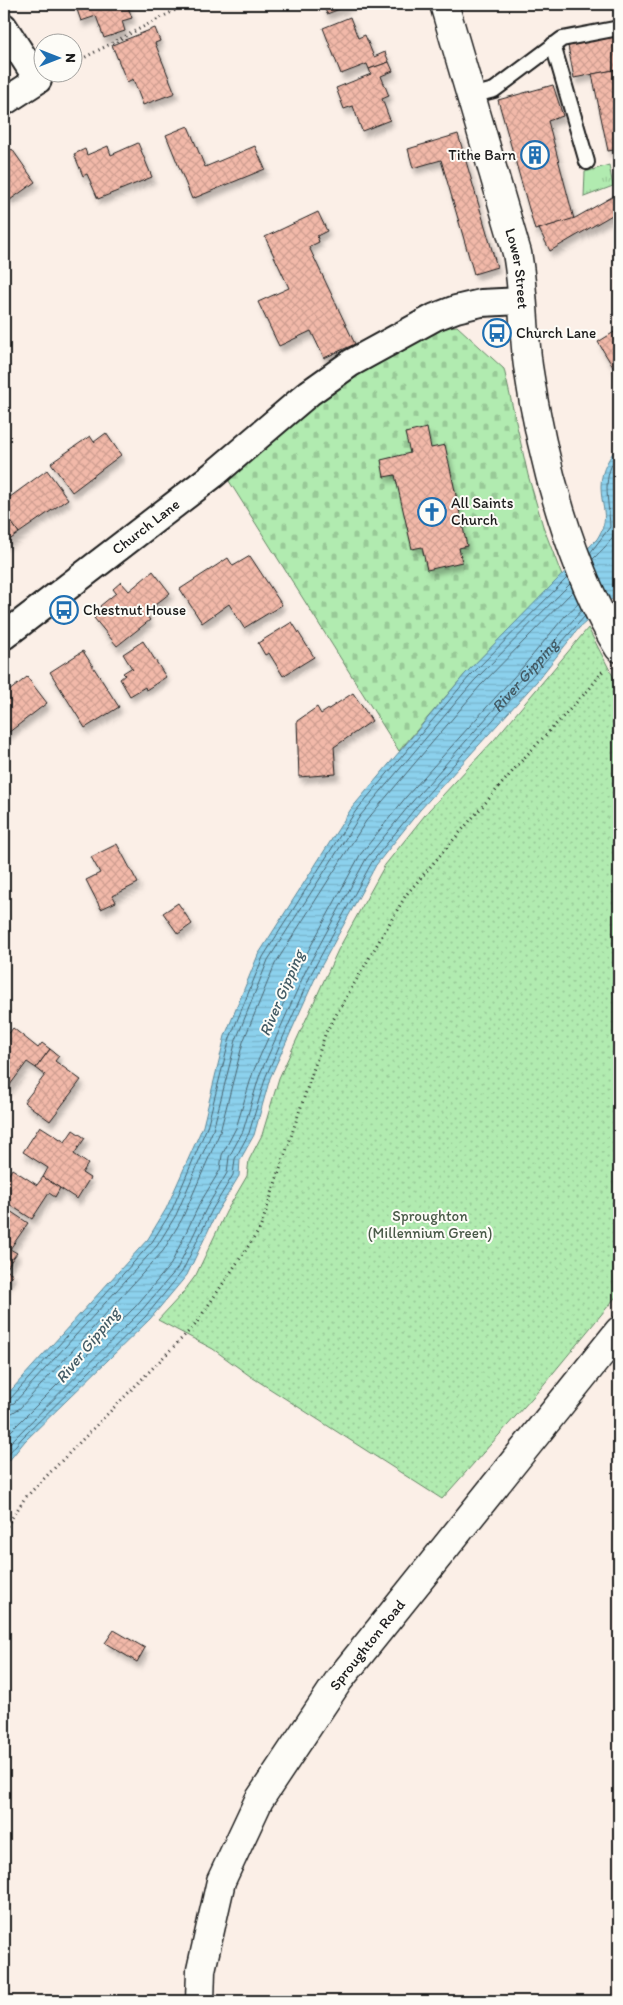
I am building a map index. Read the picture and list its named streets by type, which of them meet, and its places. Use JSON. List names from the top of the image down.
{
  "streets": {
    "street": ["Lower Street", "Church Lane", "Sproughton Road"]
  },
  "crossings": [
    ["Lower Street", "Church Lane"]
  ],
  "water": ["River Gipping"],
  "parks": ["Sproughton (Millennium Green)"],
  "places": {
    "building": ["Tithe Barn"],
    "bus stop": ["Church Lane", "Chestnut House"],
    "church": ["All Saints Church"]
  },
  "north": "right"
}
